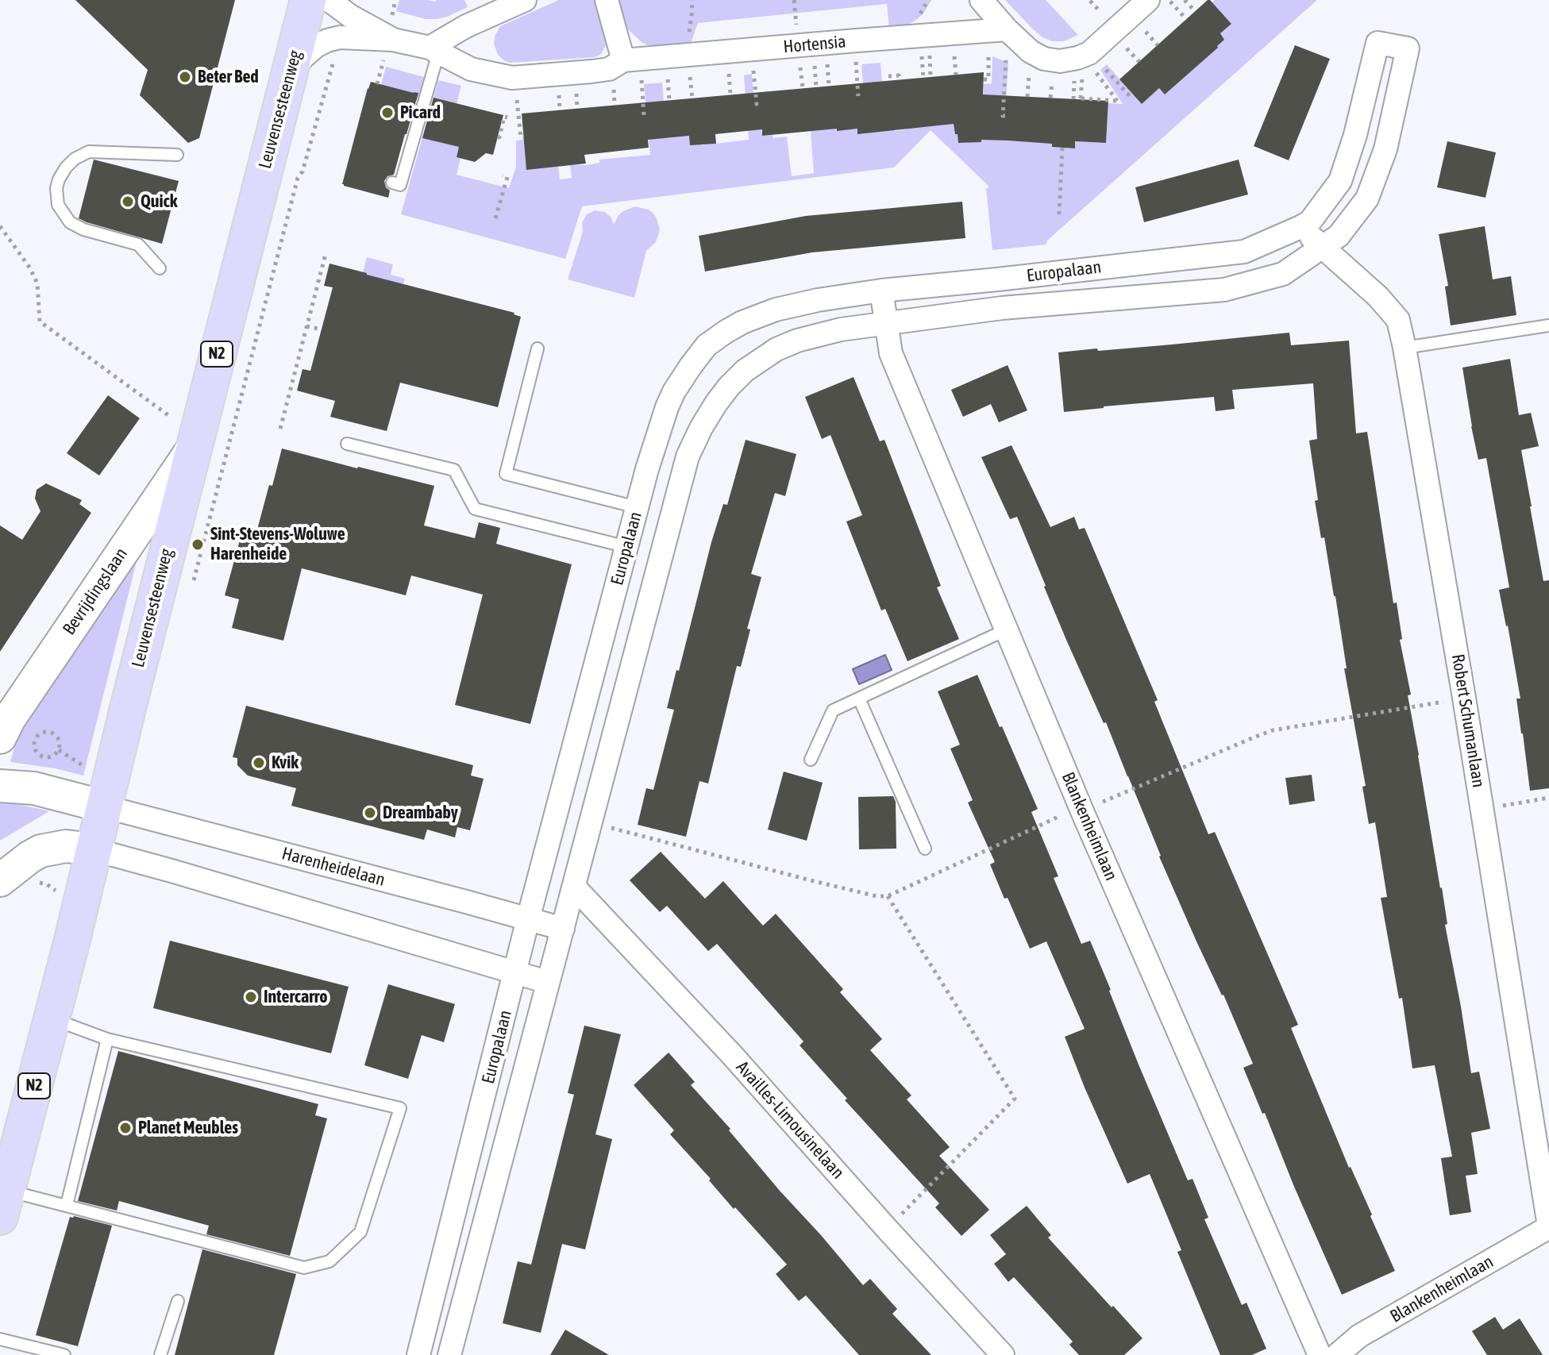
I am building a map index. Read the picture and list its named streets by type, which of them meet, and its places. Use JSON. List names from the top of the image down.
{
  "streets": {
    "main road": ["Leuvensesteenweg", "N2"],
    "street": [
      "Hortensia",
      "Europalaan",
      "Bevrijdingslaan",
      "Robert Schumanlaan",
      "Blankenheimlaan",
      "Harenheidelaan",
      "Availles-Limousinelaan"
    ]
  },
  "crossings": [
    ["Hortensia", "Leuvensesteenweg"],
    ["Leuvensesteenweg", "Bevrijdingslaan"],
    ["Leuvensesteenweg", "Harenheidelaan"],
    ["Europalaan", "Robert Schumanlaan"],
    ["Europalaan", "Blankenheimlaan"],
    ["Europalaan", "Harenheidelaan"],
    ["Europalaan", "Availles-Limousinelaan"],
    ["Robert Schumanlaan", "Blankenheimlaan"]
  ],
  "places": [
    "Beter Bed",
    "Picard",
    "Quick",
    "Sint-Stevens-Woluwe Harenheide",
    "Kvik",
    "Dreambaby",
    "Intercarro",
    "Planet Meubles"
  ]
}
